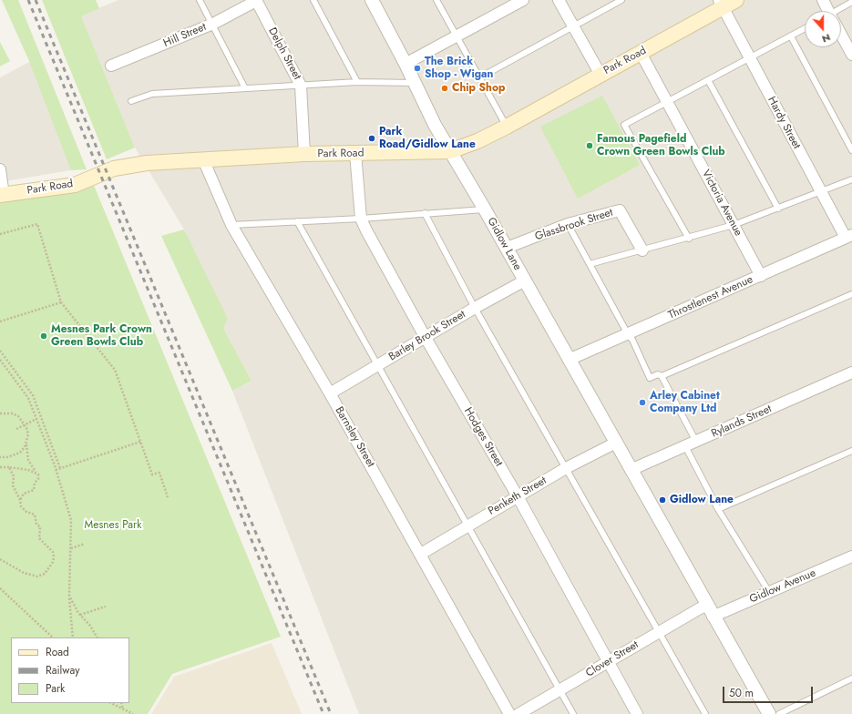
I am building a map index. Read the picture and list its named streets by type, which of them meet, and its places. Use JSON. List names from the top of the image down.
{
  "streets": {
    "main road": ["Park Road"],
    "street": [
      "Hill Street",
      "Delph Street",
      "Hardy Street",
      "Victoria Avenue",
      "Glassbrook Street",
      "Gidlow Lane",
      "Throstlenest Avenue",
      "Barley Brook Street",
      "Rylands Street",
      "Barnsley Street",
      "Hodges Street",
      "Penketh Street",
      "Gidlow Avenue",
      "Clover Street"
    ]
  },
  "crossings": [
    ["Hill Street", "Delph Street"],
    ["Delph Street", "Park Road"],
    ["Park Road", "Hardy Street"],
    ["Park Road", "Victoria Avenue"],
    ["Park Road", "Gidlow Lane"],
    ["Park Road", "Barnsley Street"],
    ["Park Road", "Hodges Street"],
    ["Hardy Street", "Throstlenest Avenue"],
    ["Victoria Avenue", "Throstlenest Avenue"],
    ["Glassbrook Street", "Gidlow Lane"],
    ["Gidlow Lane", "Throstlenest Avenue"],
    ["Gidlow Lane", "Barley Brook Street"],
    ["Gidlow Lane", "Rylands Street"],
    ["Gidlow Lane", "Penketh Street"],
    ["Gidlow Lane", "Gidlow Avenue"],
    ["Gidlow Lane", "Clover Street"],
    ["Barley Brook Street", "Barnsley Street"],
    ["Barley Brook Street", "Hodges Street"],
    ["Barnsley Street", "Penketh Street"],
    ["Hodges Street", "Penketh Street"],
    ["Hodges Street", "Clover Street"],
    ["Gidlow Avenue", "Clover Street"]
  ],
  "parks": ["Mesnes Park"],
  "places": [
    "The Brick Shop - Wigan",
    "Chip Shop",
    "Park Road/Gidlow Lane",
    "Famous Pagefield Crown Green Bowls Club",
    "Mesnes Park Crown Green Bowls Club",
    "Arley Cabinet Company Ltd",
    "Gidlow Lane"
  ],
  "legend": ["Road", "Railway", "Park"],
  "scale_bar": "50 m",
  "north": "bottom"
}
